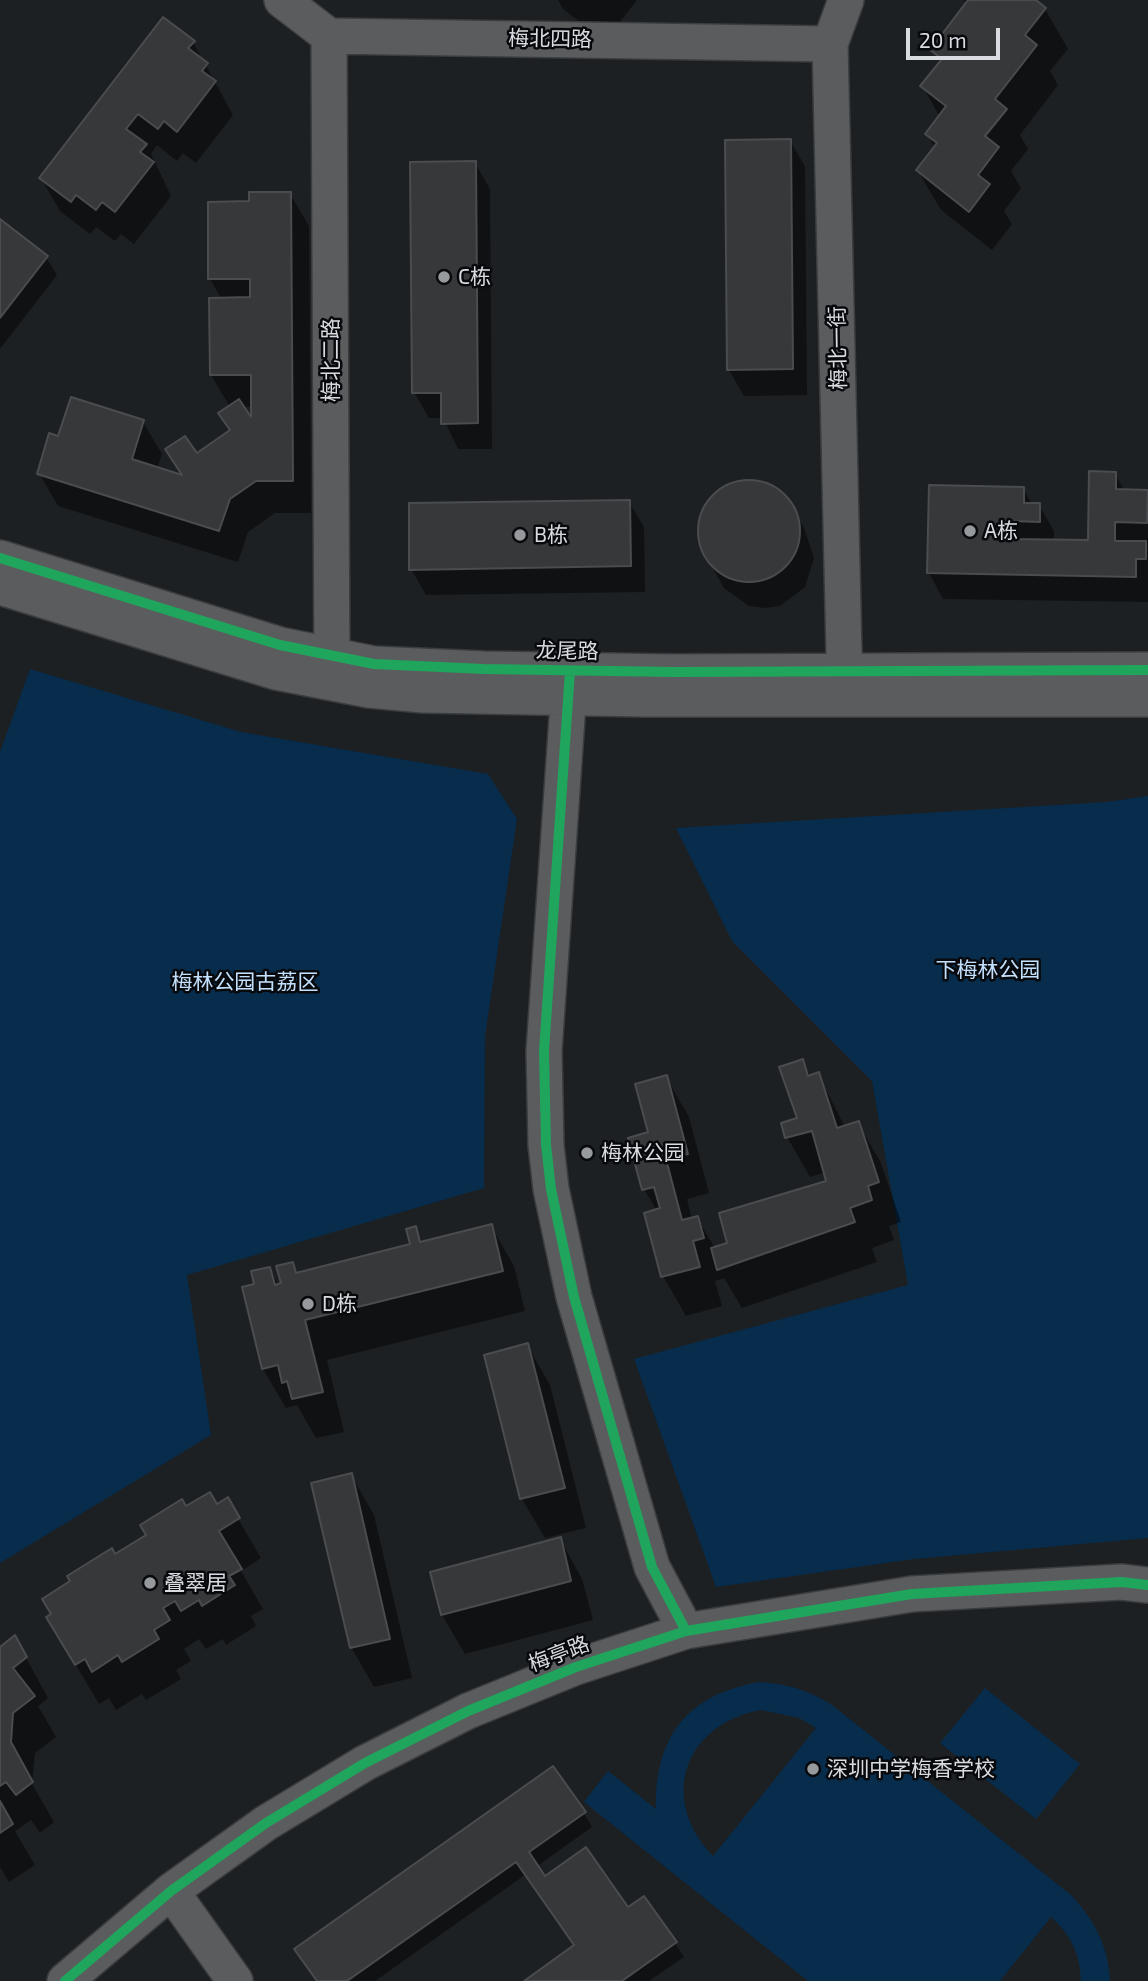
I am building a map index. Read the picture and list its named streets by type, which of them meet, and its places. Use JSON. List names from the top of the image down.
{
  "streets": {
    "street": [
      "梅北四路",
      "梅北一街",
      "梅北二路",
      "龙尾路",
      "梅亭路"
    ]
  },
  "crossings": [
    ["梅北四路", "梅北一街"],
    ["梅北四路", "梅北二路"],
    ["梅北一街", "龙尾路"],
    ["梅北二路", "龙尾路"]
  ],
  "parks": ["下梅林公园", "梅林公园古荔区"],
  "places": [
    "C栋",
    "A栋",
    "B栋",
    "梅林公园",
    "D栋",
    "叠翠居",
    "深圳中学梅香学校"
  ],
  "scale_bar": "20 m"
}
